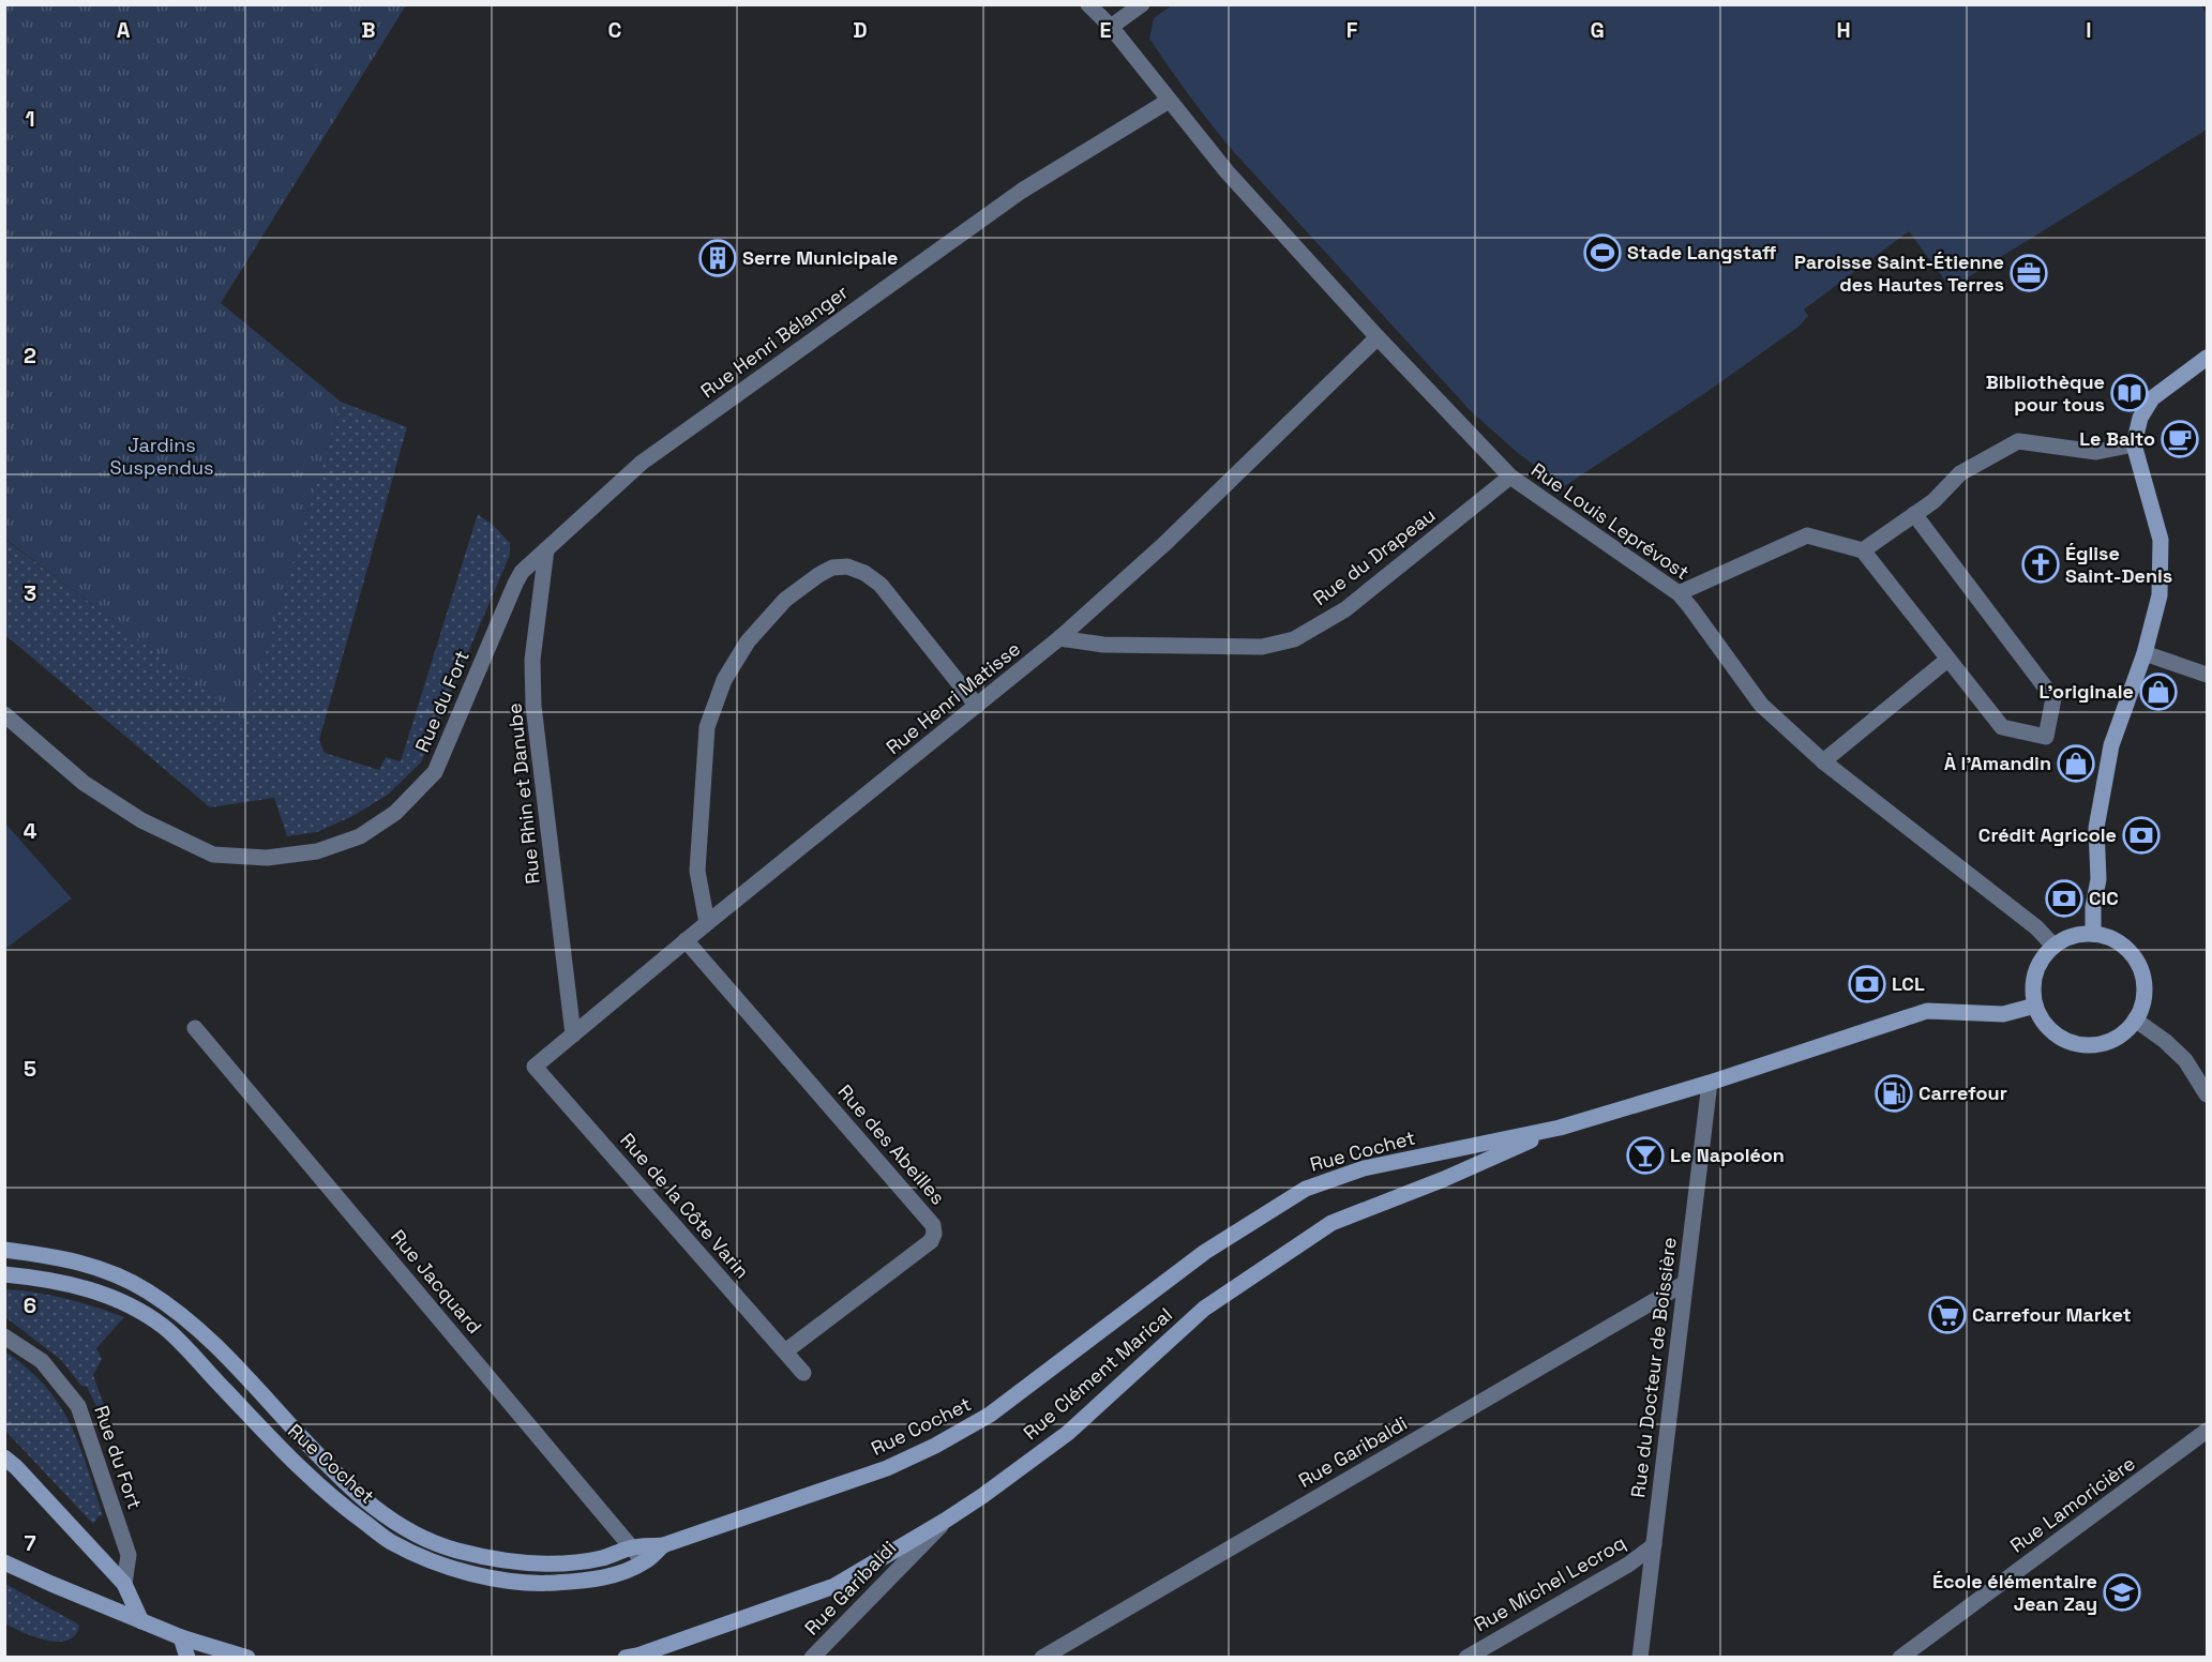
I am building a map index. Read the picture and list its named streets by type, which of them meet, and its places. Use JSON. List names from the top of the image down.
{
  "streets": {
    "street": [
      "Rue Henri Bélanger",
      "Rue Louis Leprévost",
      "Rue du Drapeau",
      "Rue Henri Matisse",
      "Rue du Fort",
      "Rue Rhin et Danube",
      "Rue des Abeilles",
      "Rue Cochet",
      "Rue de la Côte Varin",
      "Rue Jacquard",
      "Rue du Docteur de Boissière",
      "Rue Clément Marical",
      "Rue Garibaldi",
      "Rue Lamoricière",
      "Rue Michel Lecroq"
    ]
  },
  "crossings": [
    ["Rue Henri Bélanger", "Rue Louis Leprévost"],
    ["Rue Henri Bélanger", "Rue du Fort"],
    ["Rue Henri Bélanger", "Rue Rhin et Danube"],
    ["Rue Louis Leprévost", "Rue du Drapeau"],
    ["Rue Louis Leprévost", "Rue Henri Matisse"],
    ["Rue Louis Leprévost", "Rue Cochet"],
    ["Rue du Drapeau", "Rue Henri Matisse"],
    ["Rue Henri Matisse", "Rue Rhin et Danube"],
    ["Rue Henri Matisse", "Rue des Abeilles"],
    ["Rue Henri Matisse", "Rue de la Côte Varin"],
    ["Rue du Fort", "Rue Rhin et Danube"],
    ["Rue des Abeilles", "Rue de la Côte Varin"],
    ["Rue Cochet", "Rue Jacquard"],
    ["Rue Cochet", "Rue du Docteur de Boissière"],
    ["Rue Cochet", "Rue Clément Marical"],
    ["Rue du Docteur de Boissière", "Rue Garibaldi"],
    ["Rue du Docteur de Boissière", "Rue Michel Lecroq"],
    ["Rue Clément Marical", "Rue Garibaldi"]
  ],
  "parks": ["Jardins Suspendus"],
  "places": {
    "sports": ["Stade Langstaff"],
    "building": ["Serre Municipale"],
    "office": ["Paroisse Saint-Étienne des Hautes Terres"],
    "library": ["Bibliothèque pour tous"],
    "cafe": ["Le Balto"],
    "church": ["Église Saint-Denis"],
    "shop": ["L'originale", "À l'Amandin"],
    "bank": ["Crédit Agricole", "CIC", "LCL"],
    "fuel station": ["Carrefour"],
    "bar": ["Le Napoléon"],
    "supermarket": ["Carrefour Market"],
    "school or university": ["École élémentaire Jean Zay"]
  },
  "grid": {
    "columns": [
      "A",
      "B",
      "C",
      "D",
      "E",
      "F",
      "G",
      "H",
      "I"
    ],
    "rows": [
      "1",
      "2",
      "3",
      "4",
      "5",
      "6",
      "7"
    ]
  }
}
